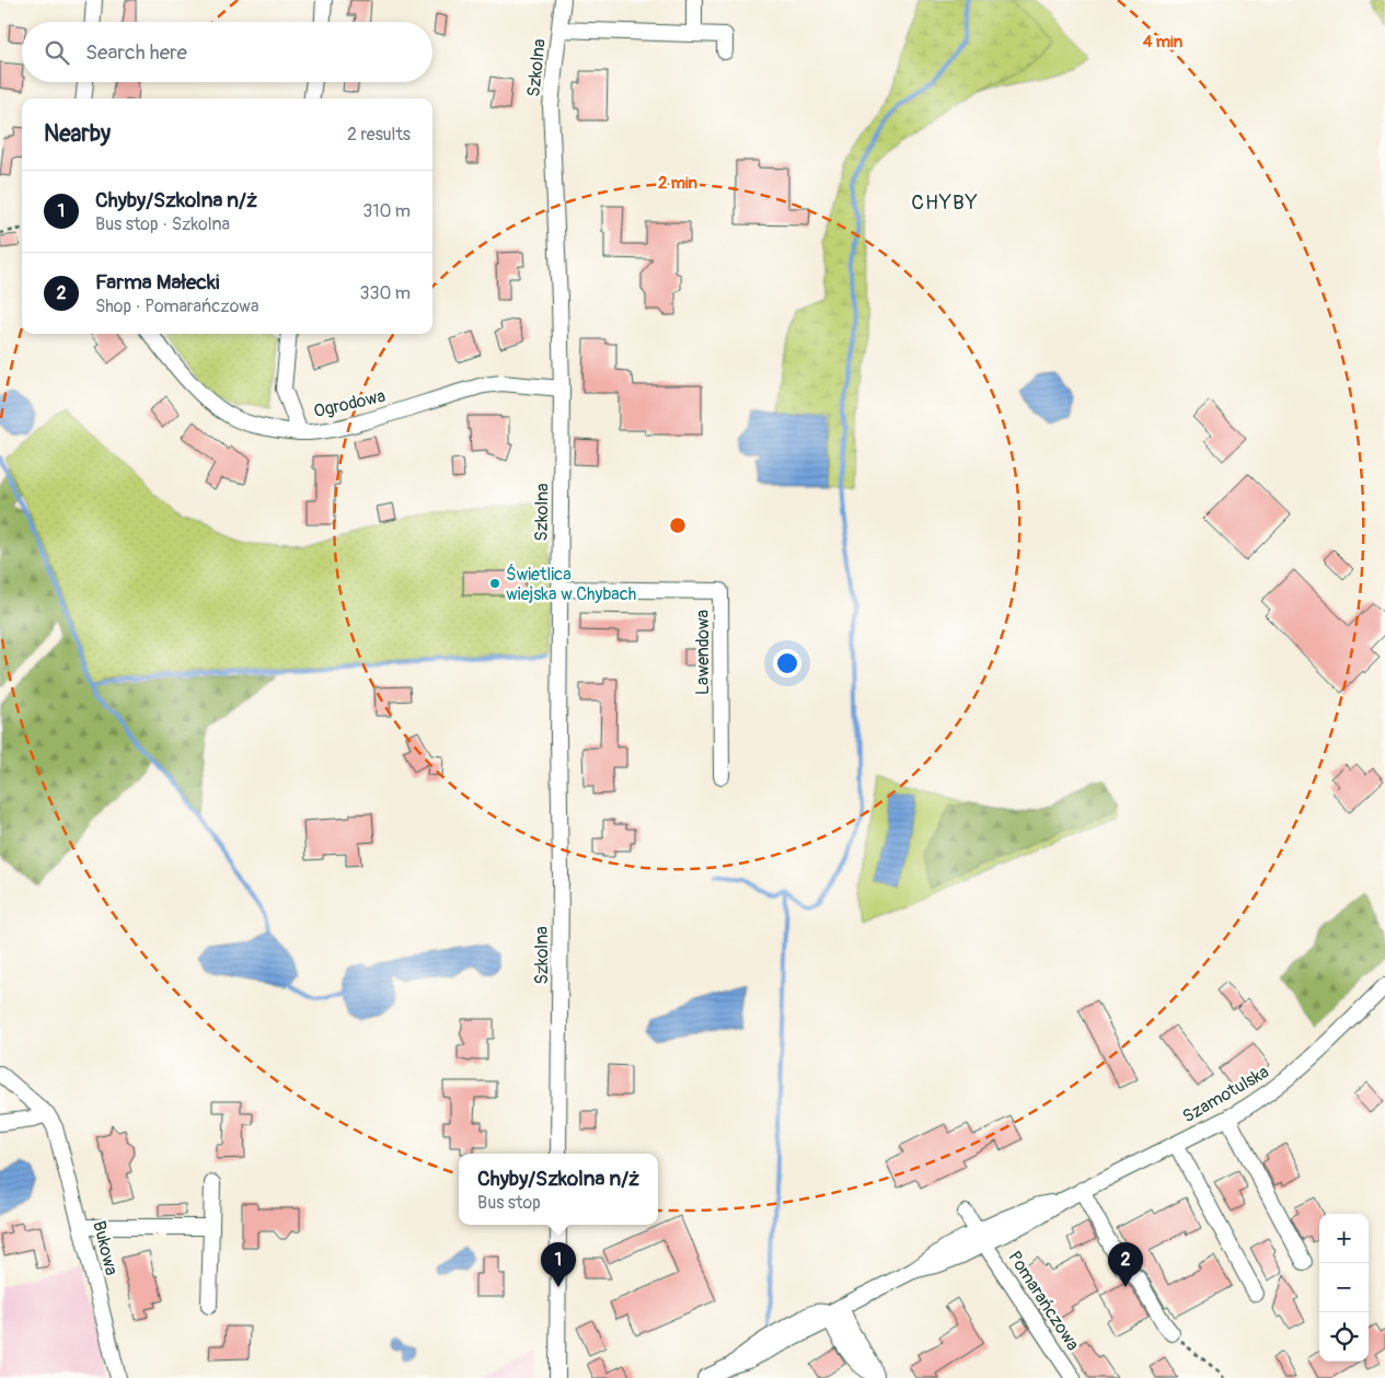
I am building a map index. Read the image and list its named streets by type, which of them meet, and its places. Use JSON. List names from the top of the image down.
{
  "streets": {
    "street": [
      "Szkolna",
      "Ogrodowa",
      "Lawendowa",
      "Szamotulska",
      "Bukowa",
      "Pomarańczowa"
    ]
  },
  "crossings": [
    ["Szkolna", "Ogrodowa"],
    ["Szkolna", "Lawendowa"],
    ["Szamotulska", "Pomarańczowa"]
  ],
  "districts": ["CHYBY"],
  "places": ["Świetlica wiejska w Chybach"],
  "page": {
    "search": "Search here",
    "heading": ["Nearby", "2 results"],
    "list": [
      {
        "mark": "1",
        "name": "Chyby/Szkolna n/ż",
        "note": "Bus stop · Szkolna",
        "value": "310 m"
      },
      {
        "mark": "2",
        "name": "Farma Małecki",
        "note": "Shop · Pomarańczowa",
        "value": "330 m"
      }
    ],
    "popup": ["Chyby/Szkolna n/ż", "Bus stop"],
    "map_buttons": ["+", "−"],
    "pins": ["1", "2"]
  },
  "rings": ["4 min", "2 min"]
}
